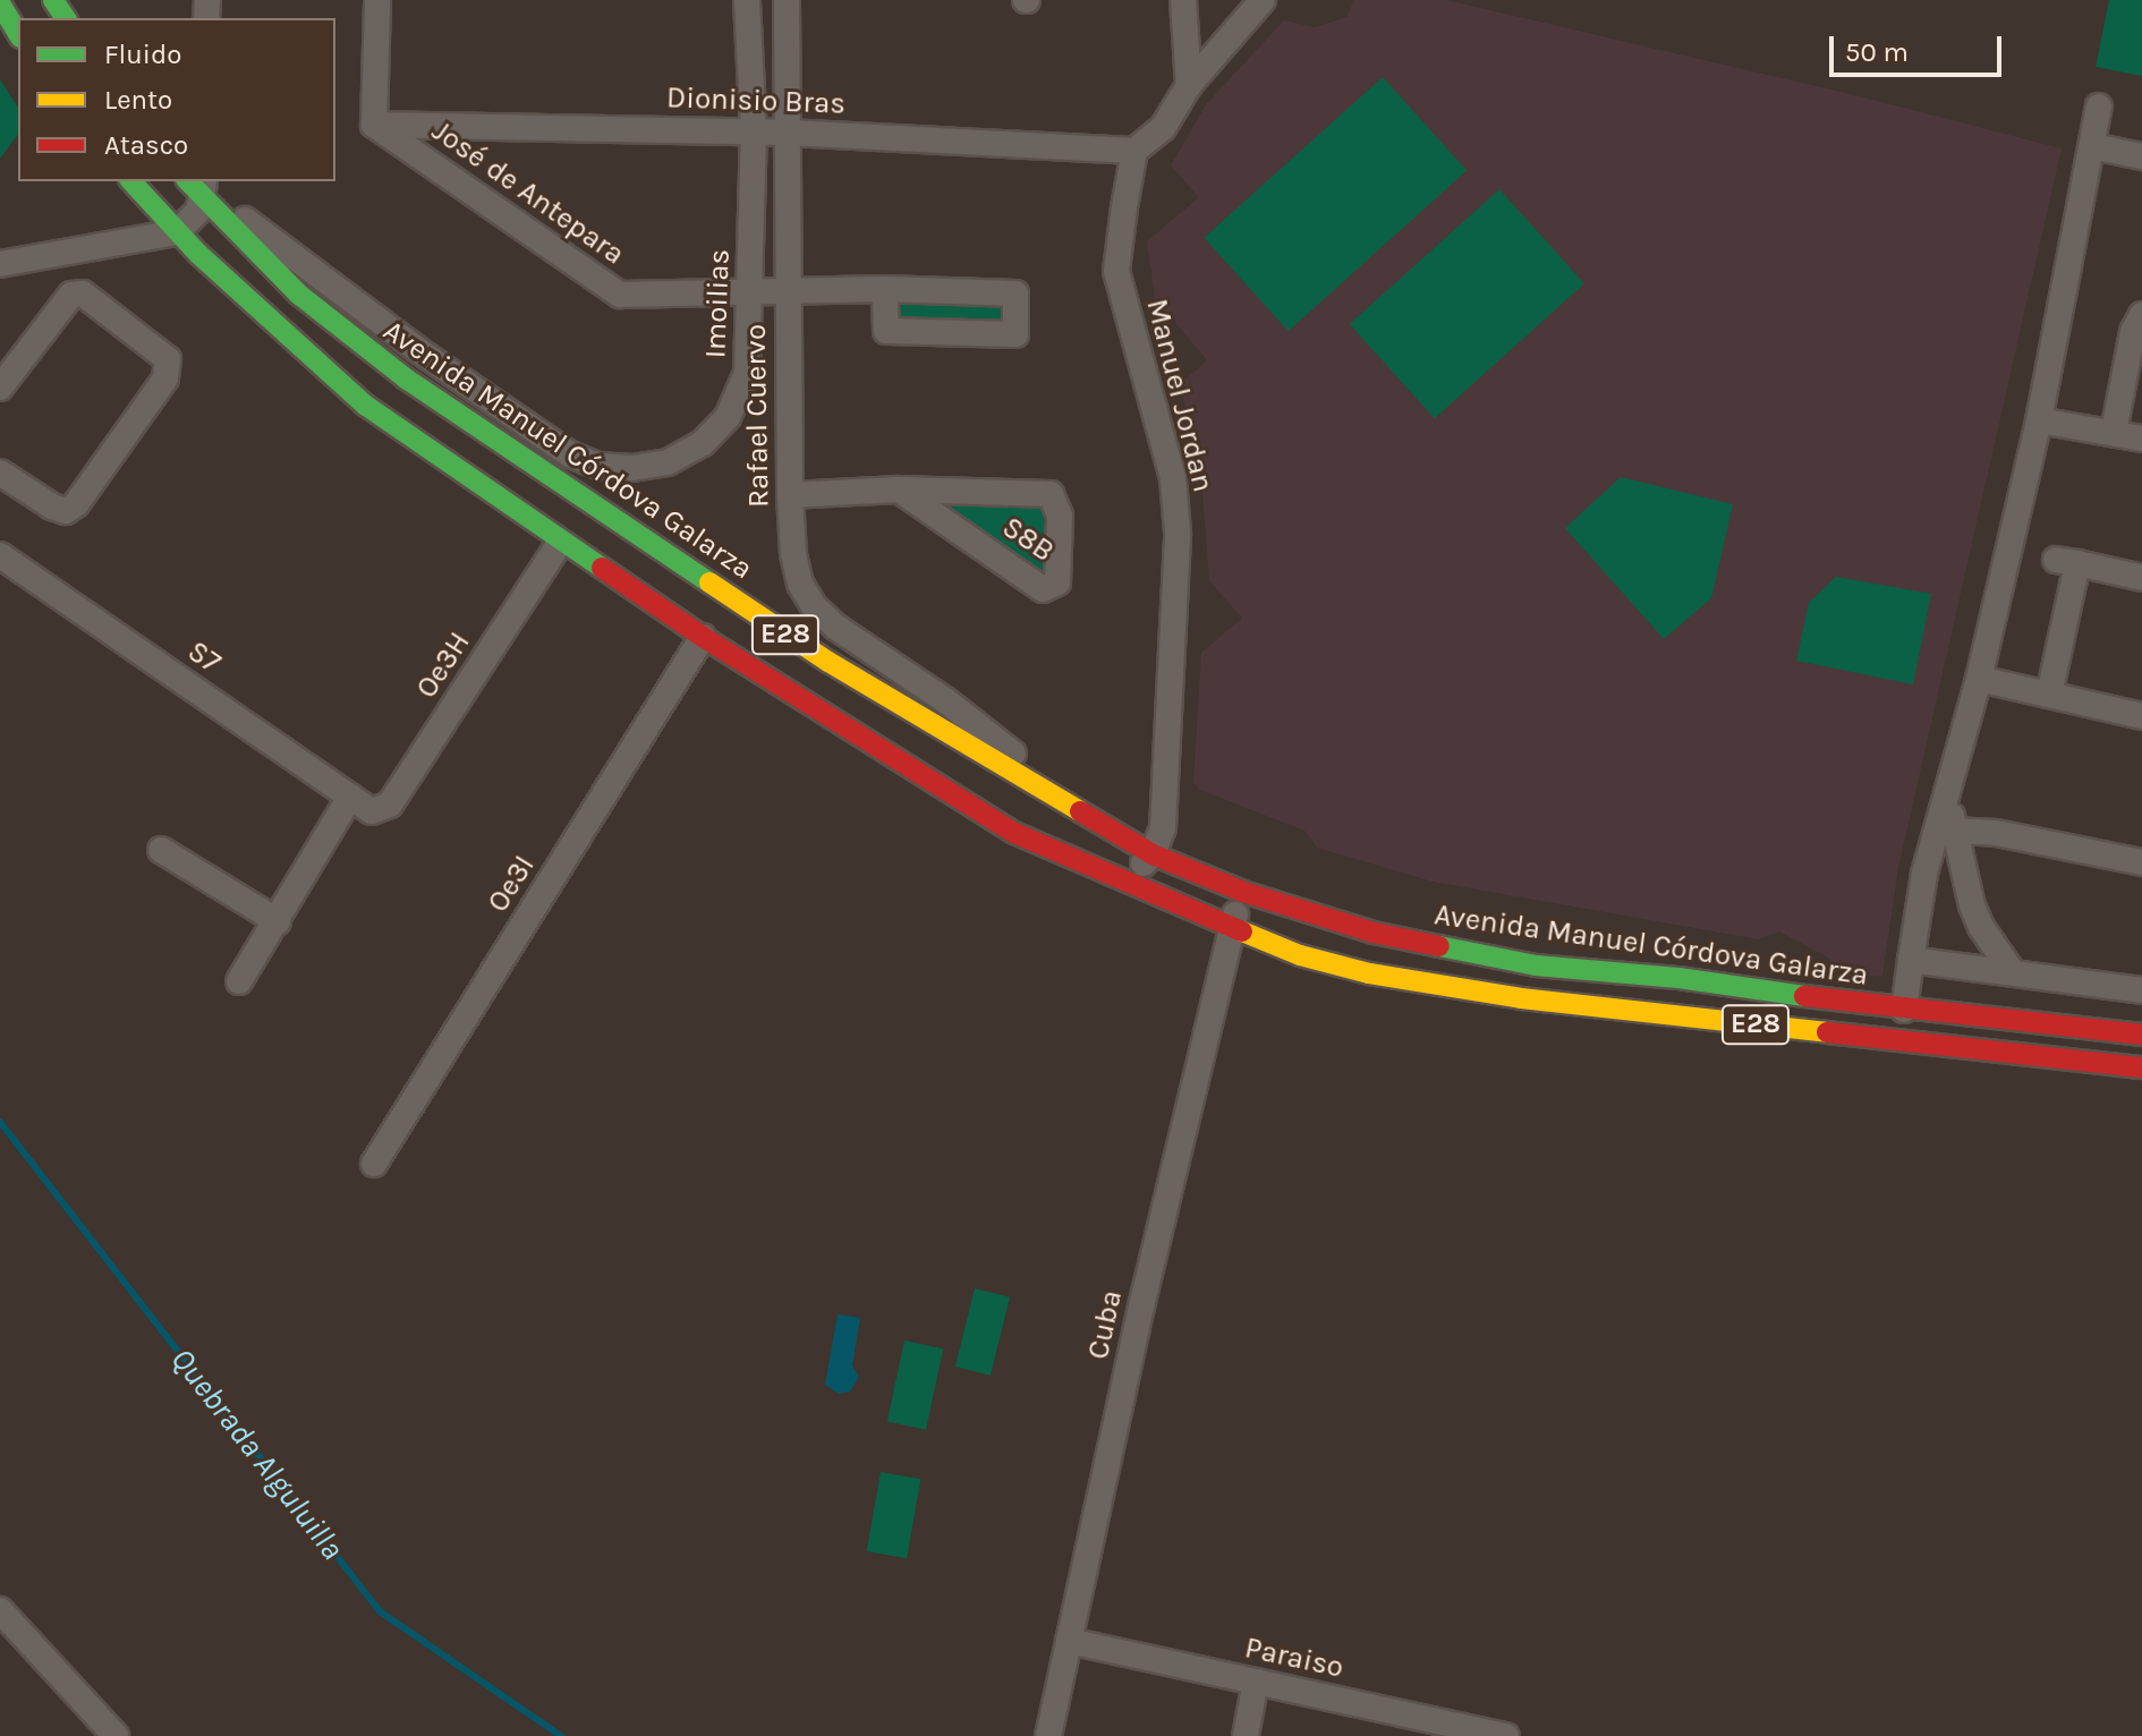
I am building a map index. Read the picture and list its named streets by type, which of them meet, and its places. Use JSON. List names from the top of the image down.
{
  "streets": {
    "main road": ["Avenida Manuel Córdova Galarza", "E28"],
    "street": [
      "Dionisio Bras",
      "José de Antepara",
      "Imoilias",
      "Manuel Jordan",
      "Rafael Cuervo",
      "S8B",
      "S7",
      "Oe3H",
      "Oe3I",
      "Cuba",
      "Paraiso"
    ]
  },
  "crossings": [
    ["Dionisio Bras", "José de Antepara"],
    ["Dionisio Bras", "Imoilias"],
    ["Dionisio Bras", "Manuel Jordan"],
    ["Dionisio Bras", "Rafael Cuervo"],
    ["José de Antepara", "Imoilias"],
    ["José de Antepara", "Rafael Cuervo"],
    ["Imoilias", "Avenida Manuel Córdova Galarza"],
    ["Manuel Jordan", "Avenida Manuel Córdova Galarza"],
    ["Rafael Cuervo", "Avenida Manuel Córdova Galarza"],
    ["Rafael Cuervo", "S8B"],
    ["Avenida Manuel Córdova Galarza", "Oe3H"],
    ["Avenida Manuel Córdova Galarza", "Oe3I"],
    ["Avenida Manuel Córdova Galarza", "Cuba"],
    ["S7", "Oe3H"],
    ["Cuba", "Paraiso"]
  ],
  "water": ["Quebrada Alguluilla"],
  "legend": ["Fluido", "Lento", "Atasco"],
  "scale_bar": "50 m"
}
